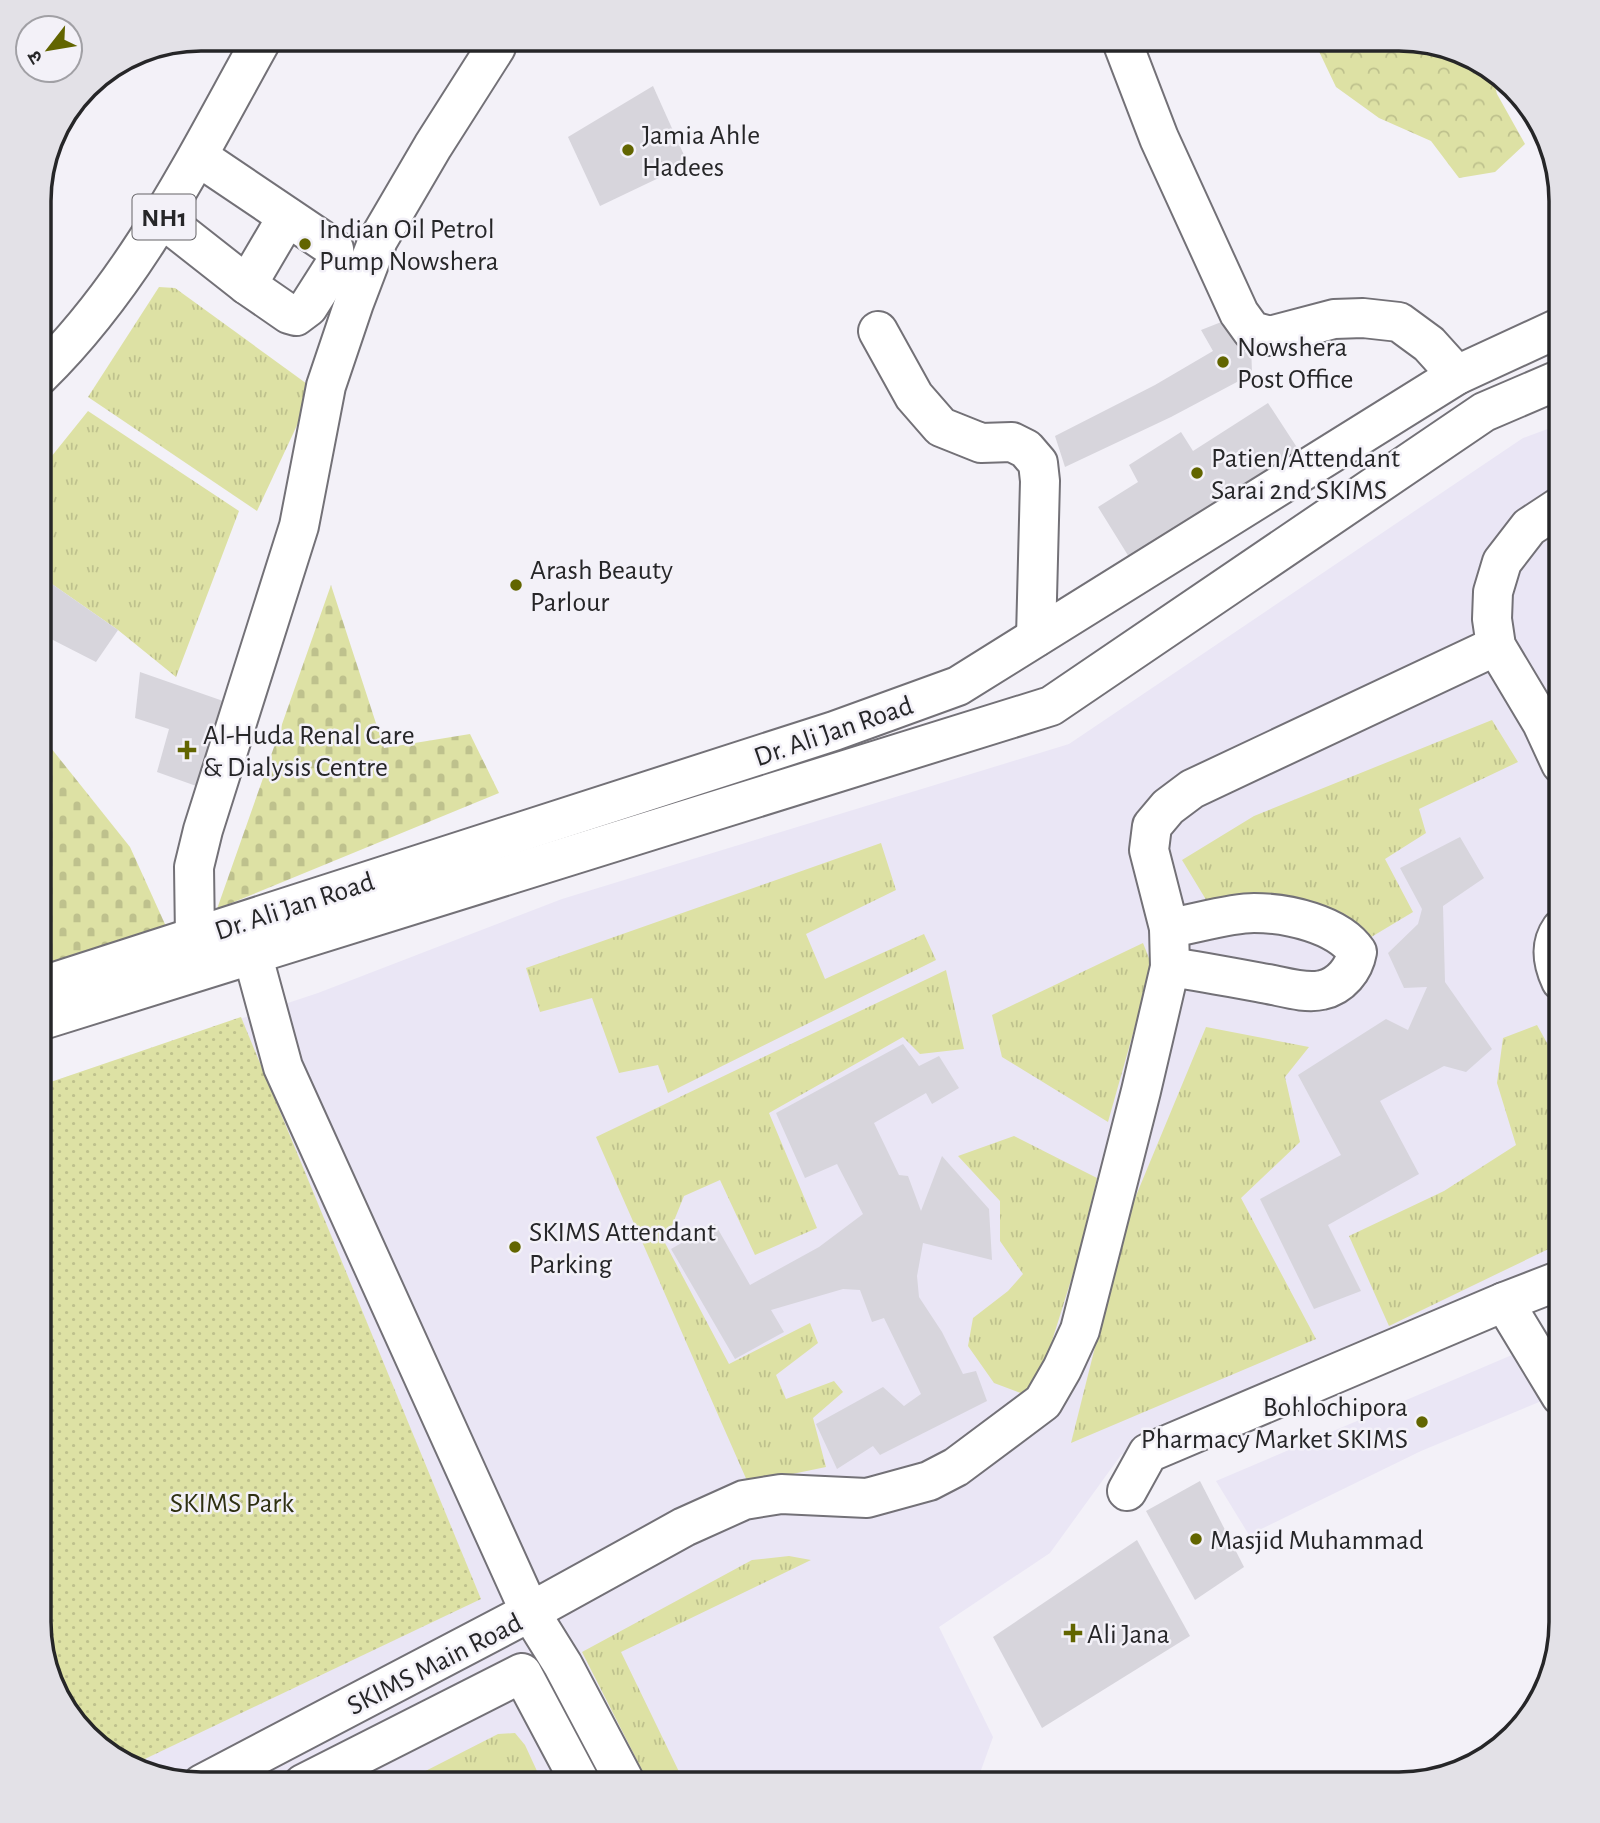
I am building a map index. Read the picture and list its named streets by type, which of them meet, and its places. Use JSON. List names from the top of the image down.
{
  "streets": {
    "main road": ["NH1", "Dr. Ali Jan Road", "SKIMS Main Road"]
  },
  "parks": ["SKIMS Park"],
  "places": {
    "other": [
      "Jamia Ahle Hadees",
      "Indian Oil Petrol Pump Nowshera",
      "Nowshera Post Office",
      "Patien/Attendant Sarai 2nd SKIMS",
      "Arash Beauty Parlour",
      "SKIMS Attendant Parking",
      "Bohlochipora Pharmacy Market SKIMS",
      "Masjid Muhammad"
    ],
    "health": ["Al-Huda Renal Care & Dialysis Centre", "Ali Jana"]
  },
  "north": "bottom left"
}
